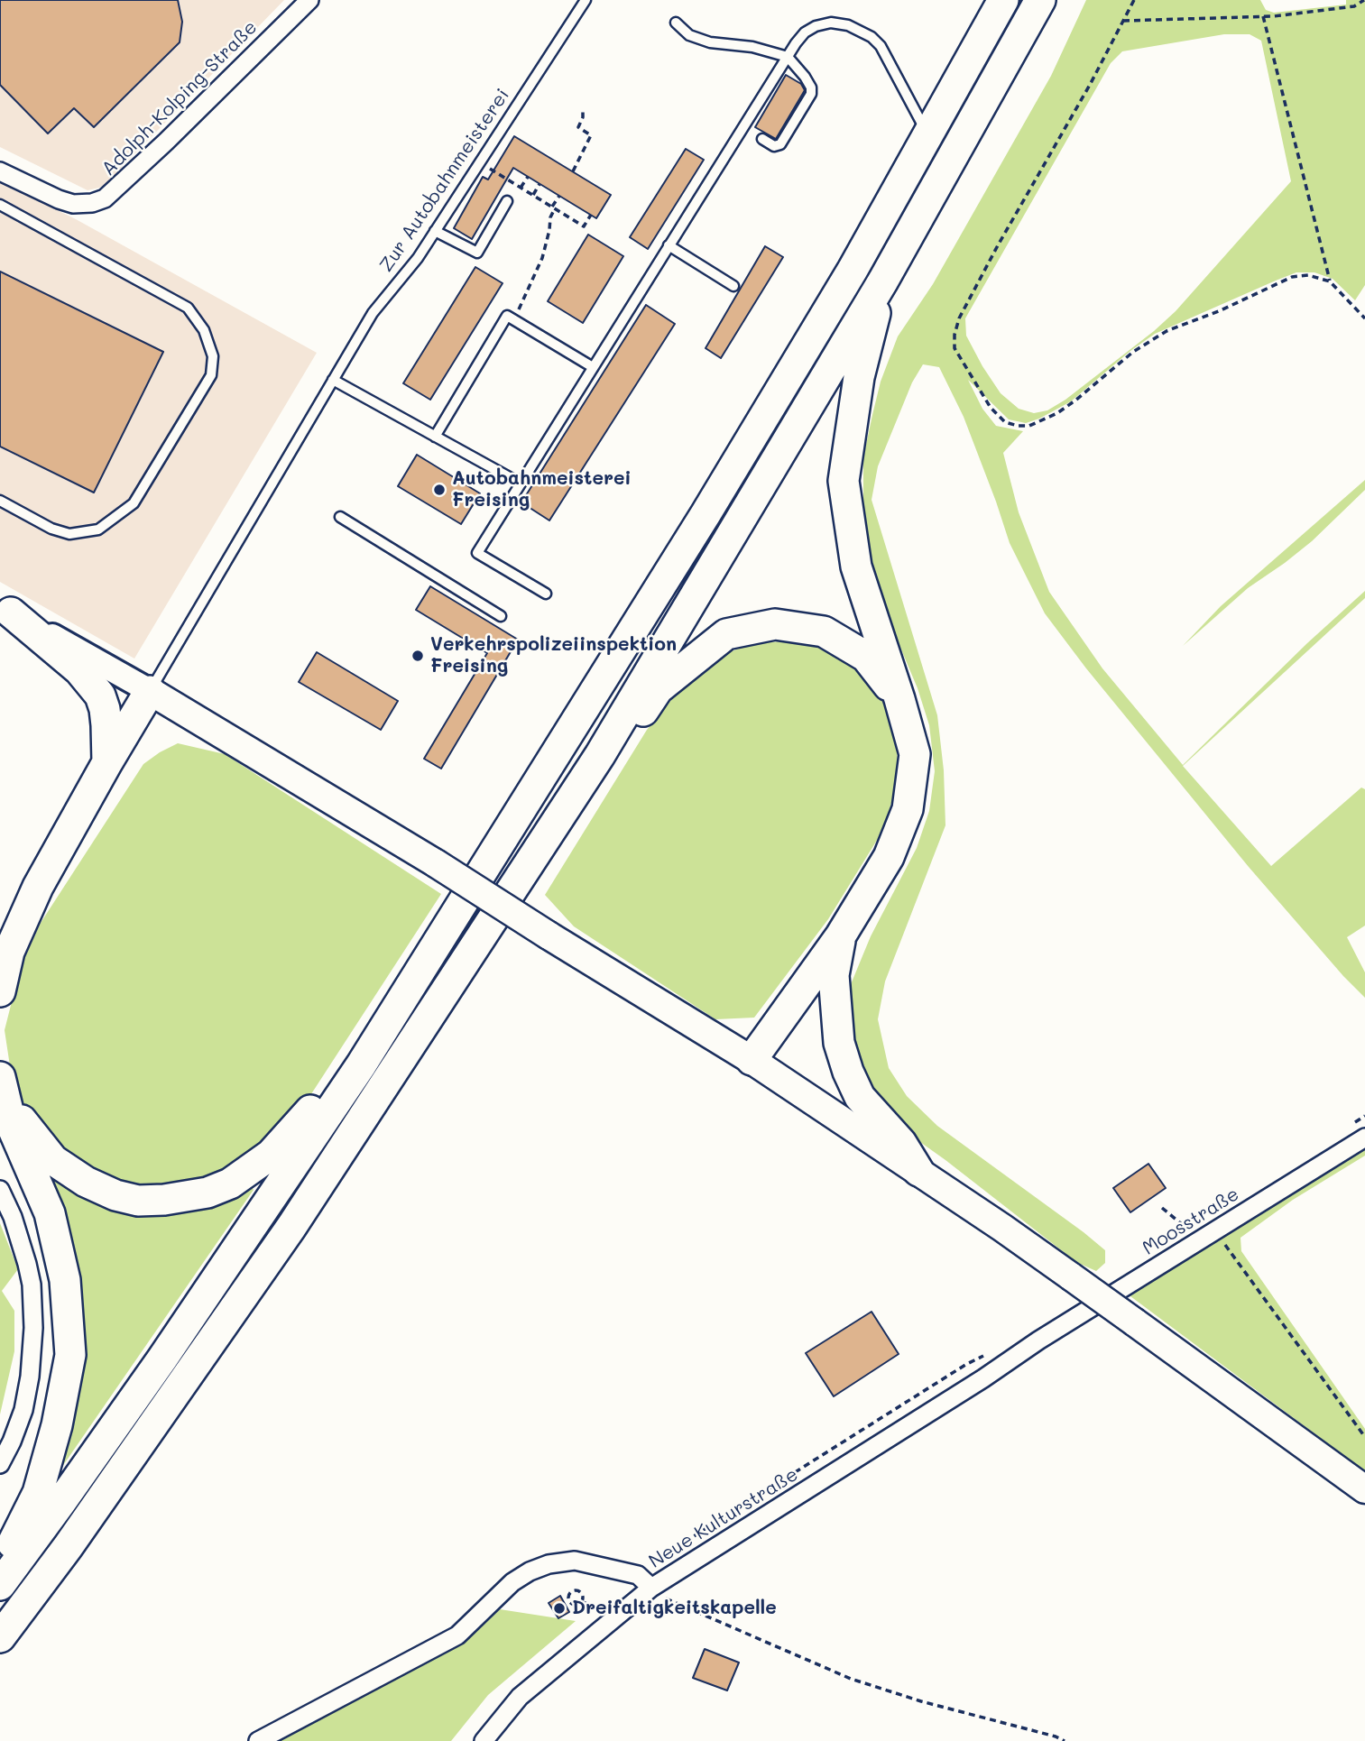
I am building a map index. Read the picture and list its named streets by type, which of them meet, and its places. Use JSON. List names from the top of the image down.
{
  "streets": {
    "street": ["Adolph-Kolping-Straße", "Moosstraße", "Neue Kulturstraße"],
    "lane": ["Zur Autobahnmeisterei"]
  },
  "crossings": [
    ["Moosstraße", "Neue Kulturstraße"]
  ],
  "places": ["Autobahnmeisterei Freising", "Verkehrspolizeiinspektion Freising", "Dreifaltigkeitskapelle"]
}
